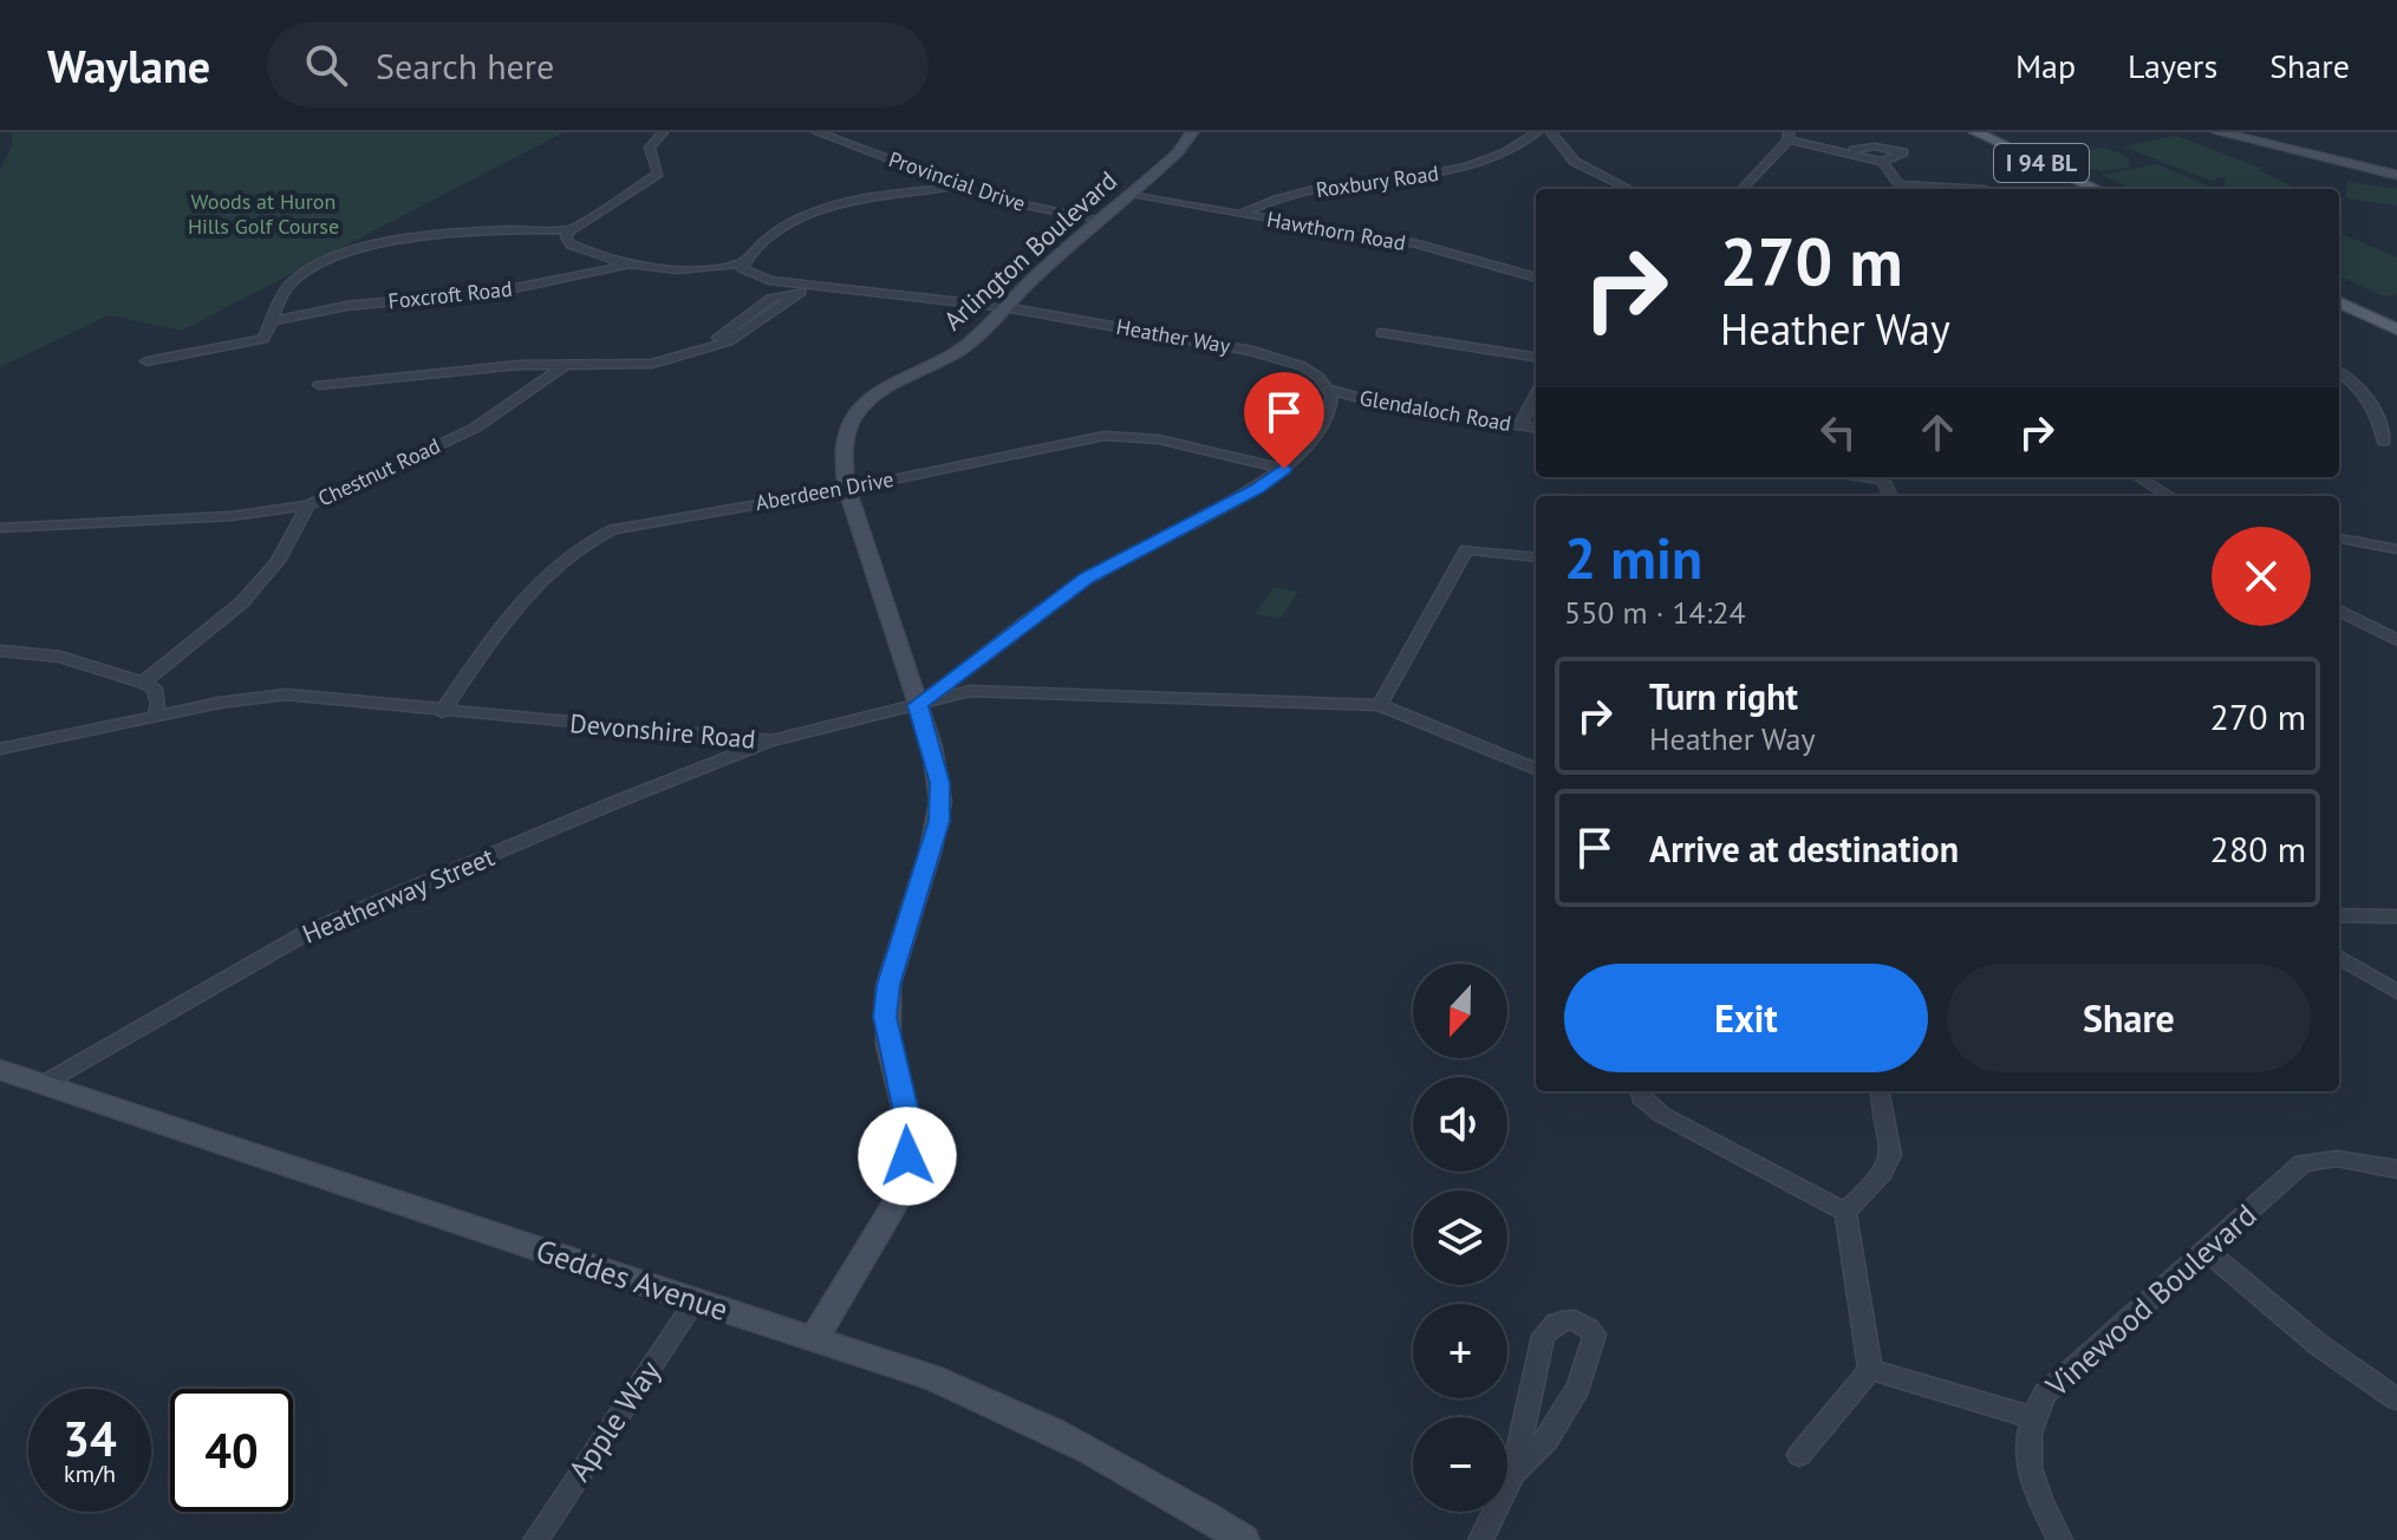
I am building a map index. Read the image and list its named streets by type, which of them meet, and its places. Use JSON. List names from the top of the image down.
{
  "streets": {
    "main road": ["I 94 BL"],
    "street": [
      "Provincial Drive",
      "Roxbury Road",
      "Hawthorn Road",
      "Arlington Boulevard",
      "Foxcroft Road",
      "Heather Way",
      "Glendaloch Road",
      "Chestnut Road",
      "Aberdeen Drive",
      "Devonshire Road",
      "Heatherway Street",
      "Geddes Avenue",
      "Vinewood Boulevard",
      "Apple Way"
    ]
  },
  "crossings": [
    ["Provincial Drive", "Arlington Boulevard"],
    ["Roxbury Road", "Hawthorn Road"],
    ["Hawthorn Road", "Arlington Boulevard"],
    ["Arlington Boulevard", "Heather Way"],
    ["Arlington Boulevard", "Aberdeen Drive"],
    ["Arlington Boulevard", "Devonshire Road"],
    ["Arlington Boulevard", "Geddes Avenue"],
    ["Heather Way", "Glendaloch Road"],
    ["Aberdeen Drive", "Devonshire Road"],
    ["Devonshire Road", "Heatherway Street"],
    ["Heatherway Street", "Geddes Avenue"],
    ["Geddes Avenue", "Apple Way"]
  ],
  "parks": ["Woods at Huron Hills Golf Course"],
  "north": "bottom",
  "page": {
    "header": "Waylane",
    "search": "Search here",
    "nav": ["Map", "Layers", "Share"],
    "turn": ["270 m", "Heather Way"],
    "heading": ["2 min", "550 m · 14:24"],
    "list": [
      {
        "name": "Turn right",
        "note": "Heather Way",
        "value": "270 m"
      },
      {
        "name": "Arrive at destination",
        "value": "280 m"
      }
    ],
    "buttons": ["Exit", "Share"],
    "map_buttons": ["+", "−"],
    "speed": "34 km/h",
    "limit": "40"
  }
}
